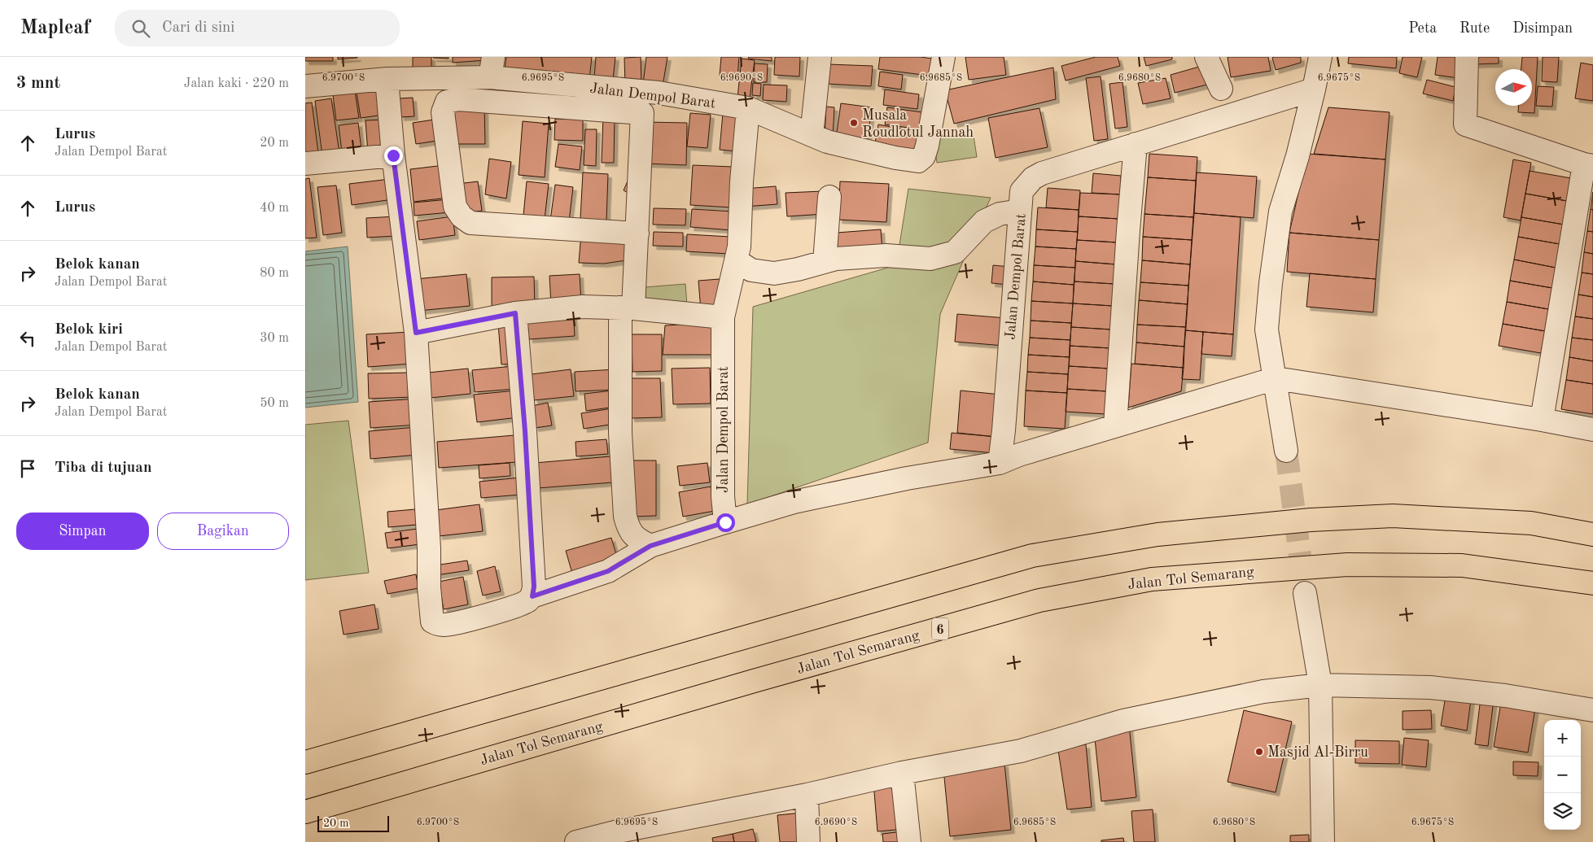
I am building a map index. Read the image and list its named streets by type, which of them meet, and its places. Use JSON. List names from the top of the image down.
{
  "streets": {
    "highway": ["Jalan Tol Semarang", "6"],
    "street": ["Jalan Dempol Barat"]
  },
  "places": ["Musala Roudlotul Jannah", "Masjid Al-Birru"],
  "scale_bar": "20 m",
  "north": "right",
  "page": {
    "header": "Mapleaf",
    "search": "Cari di sini",
    "nav": ["Peta", "Rute", "Disimpan"],
    "heading": ["3 mnt", "Jalan kaki · 220 m"],
    "list": [
      ["Lurus", "Jalan Dempol Barat", "20 m"],
      ["Lurus", "40 m"],
      ["Belok kanan", "Jalan Dempol Barat", "80 m"],
      ["Belok kiri", "Jalan Dempol Barat", "30 m"],
      ["Belok kanan", "Jalan Dempol Barat", "50 m"],
      "Tiba di tujuan"
    ],
    "buttons": ["Simpan", "Bagikan"],
    "map_buttons": ["+", "−"],
    "scale": "20 m"
  },
  "coordinates": [
    "6.9700°S",
    "6.9695°S",
    "6.9690°S",
    "6.9685°S",
    "6.9680°S",
    "6.9675°S"
  ]
}
